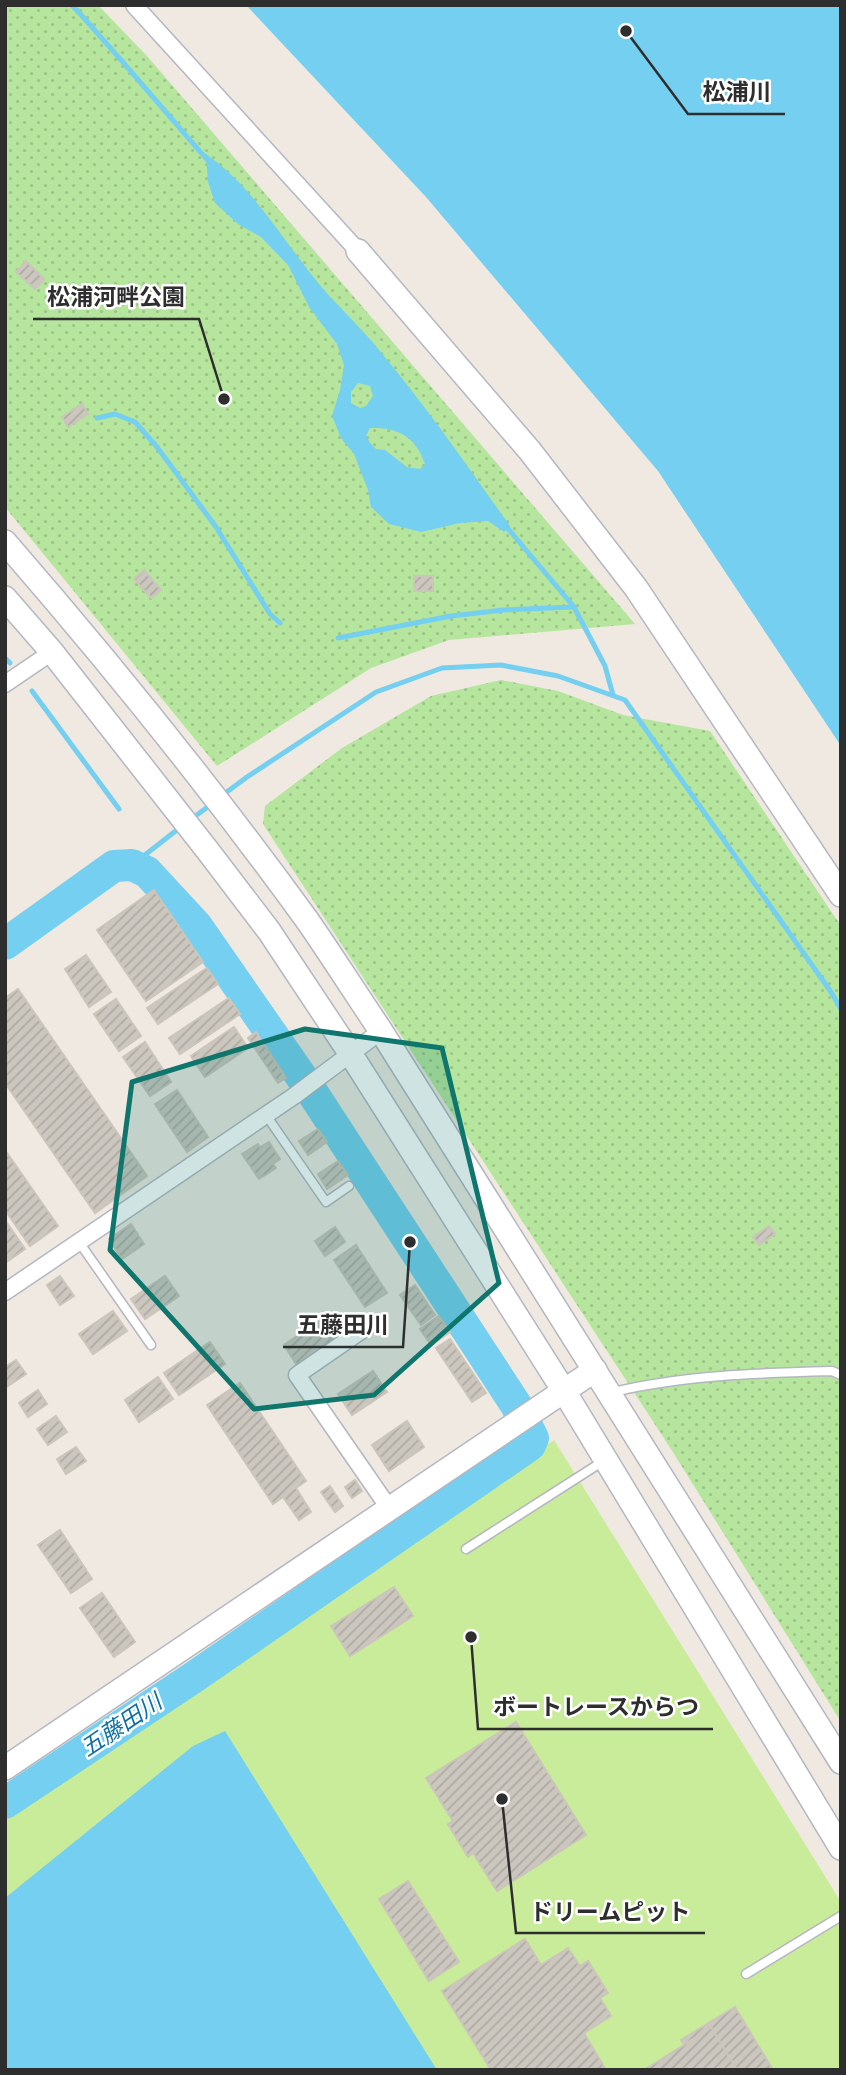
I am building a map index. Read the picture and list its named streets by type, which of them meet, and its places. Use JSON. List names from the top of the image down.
{
  "water": ["五藤田川"],
  "places": [
    "松浦川",
    "松浦河畔公園",
    "五藤田川",
    "ボートレースからつ",
    "ドリームピット"
  ]
}
